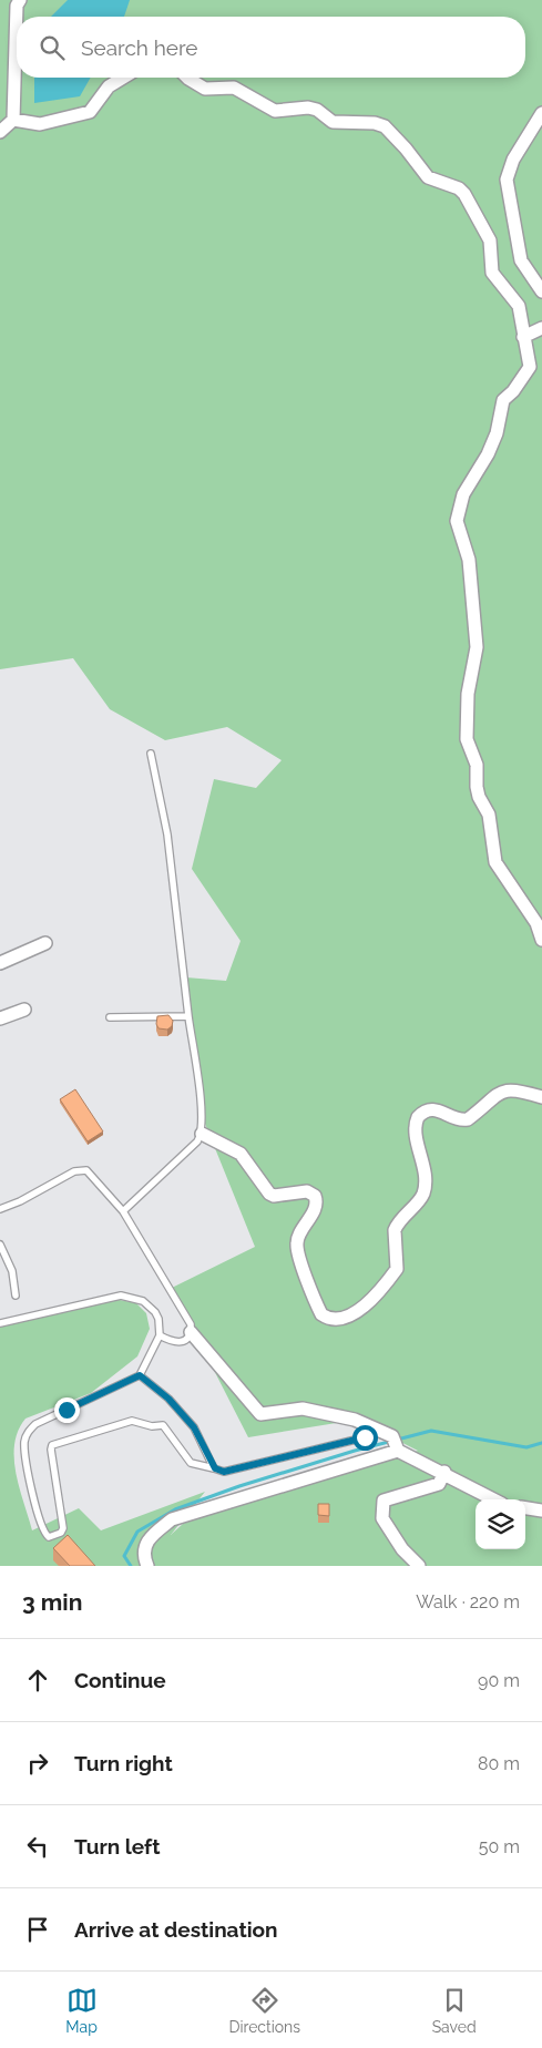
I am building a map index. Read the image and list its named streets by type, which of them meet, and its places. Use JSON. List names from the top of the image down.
{
  "page": {
    "search": "Search here",
    "heading": ["3 min", "Walk · 220 m"],
    "list": [
      ["Continue", "90 m"],
      ["Turn right", "80 m"],
      ["Turn left", "50 m"],
      "Arrive at destination"
    ],
    "nav": ["Map", "Directions", "Saved"]
  }
}
